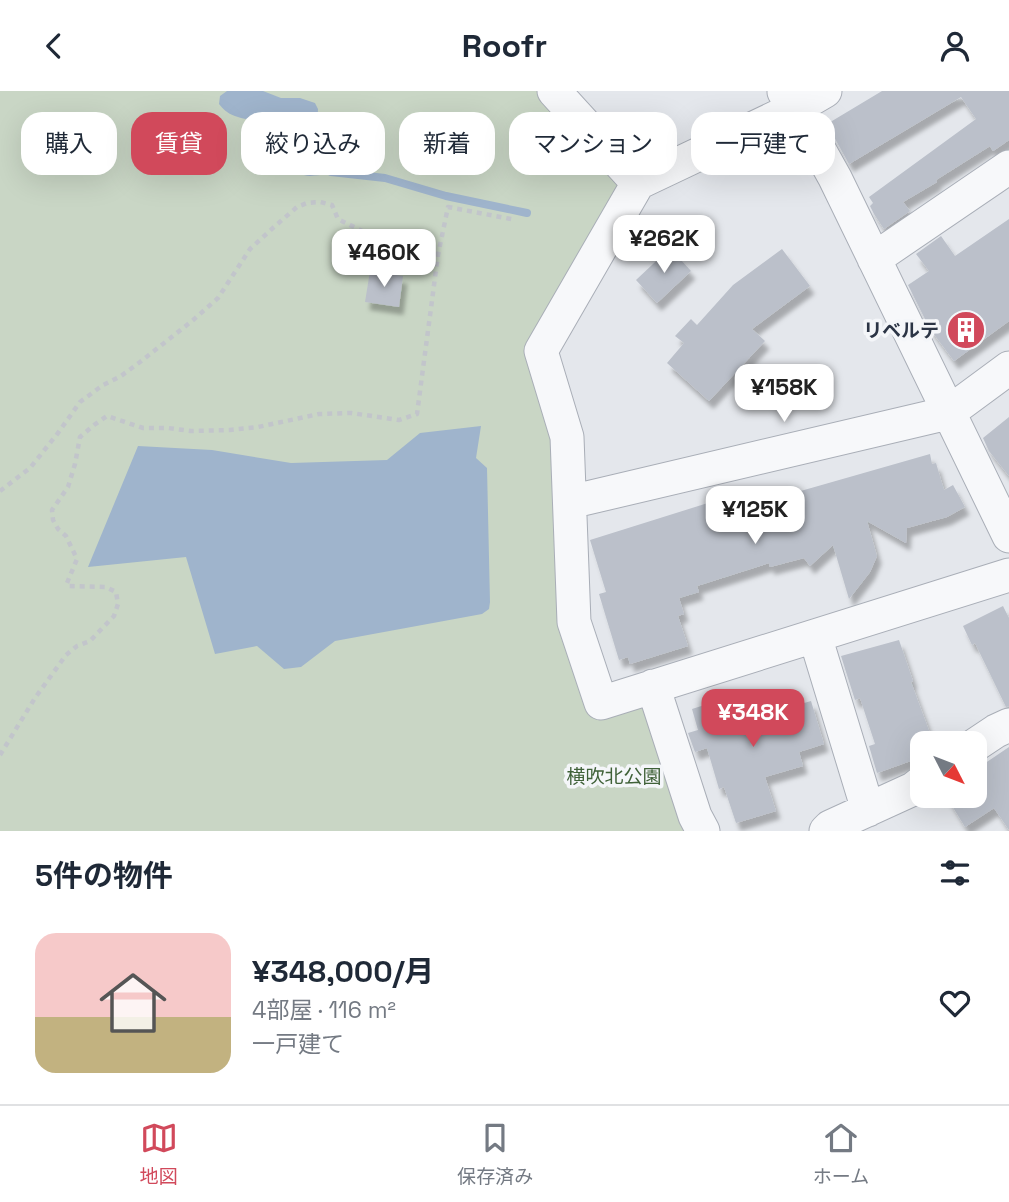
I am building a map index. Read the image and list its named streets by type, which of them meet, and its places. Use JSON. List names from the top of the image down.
{
  "parks": ["横吹北公園"],
  "places": {
    "building": ["リベルテ"]
  },
  "north": "bottom right",
  "page": {
    "header": "Roofr",
    "chip": [
      "購入",
      "賃貸",
      "絞り込み",
      "新着",
      "マンション",
      "一戸建て"
    ],
    "price": [
      "¥262K",
      "¥460K",
      "¥158K",
      "¥125K",
      "¥348K"
    ],
    "heading": "5件の物件",
    "list": [
      {
        "name": "¥348,000/月",
        "note": "4部屋 · 116 m² · 一戸建て"
      }
    ],
    "tabs": ["地図", "保存済み", "ホーム"]
  }
}
